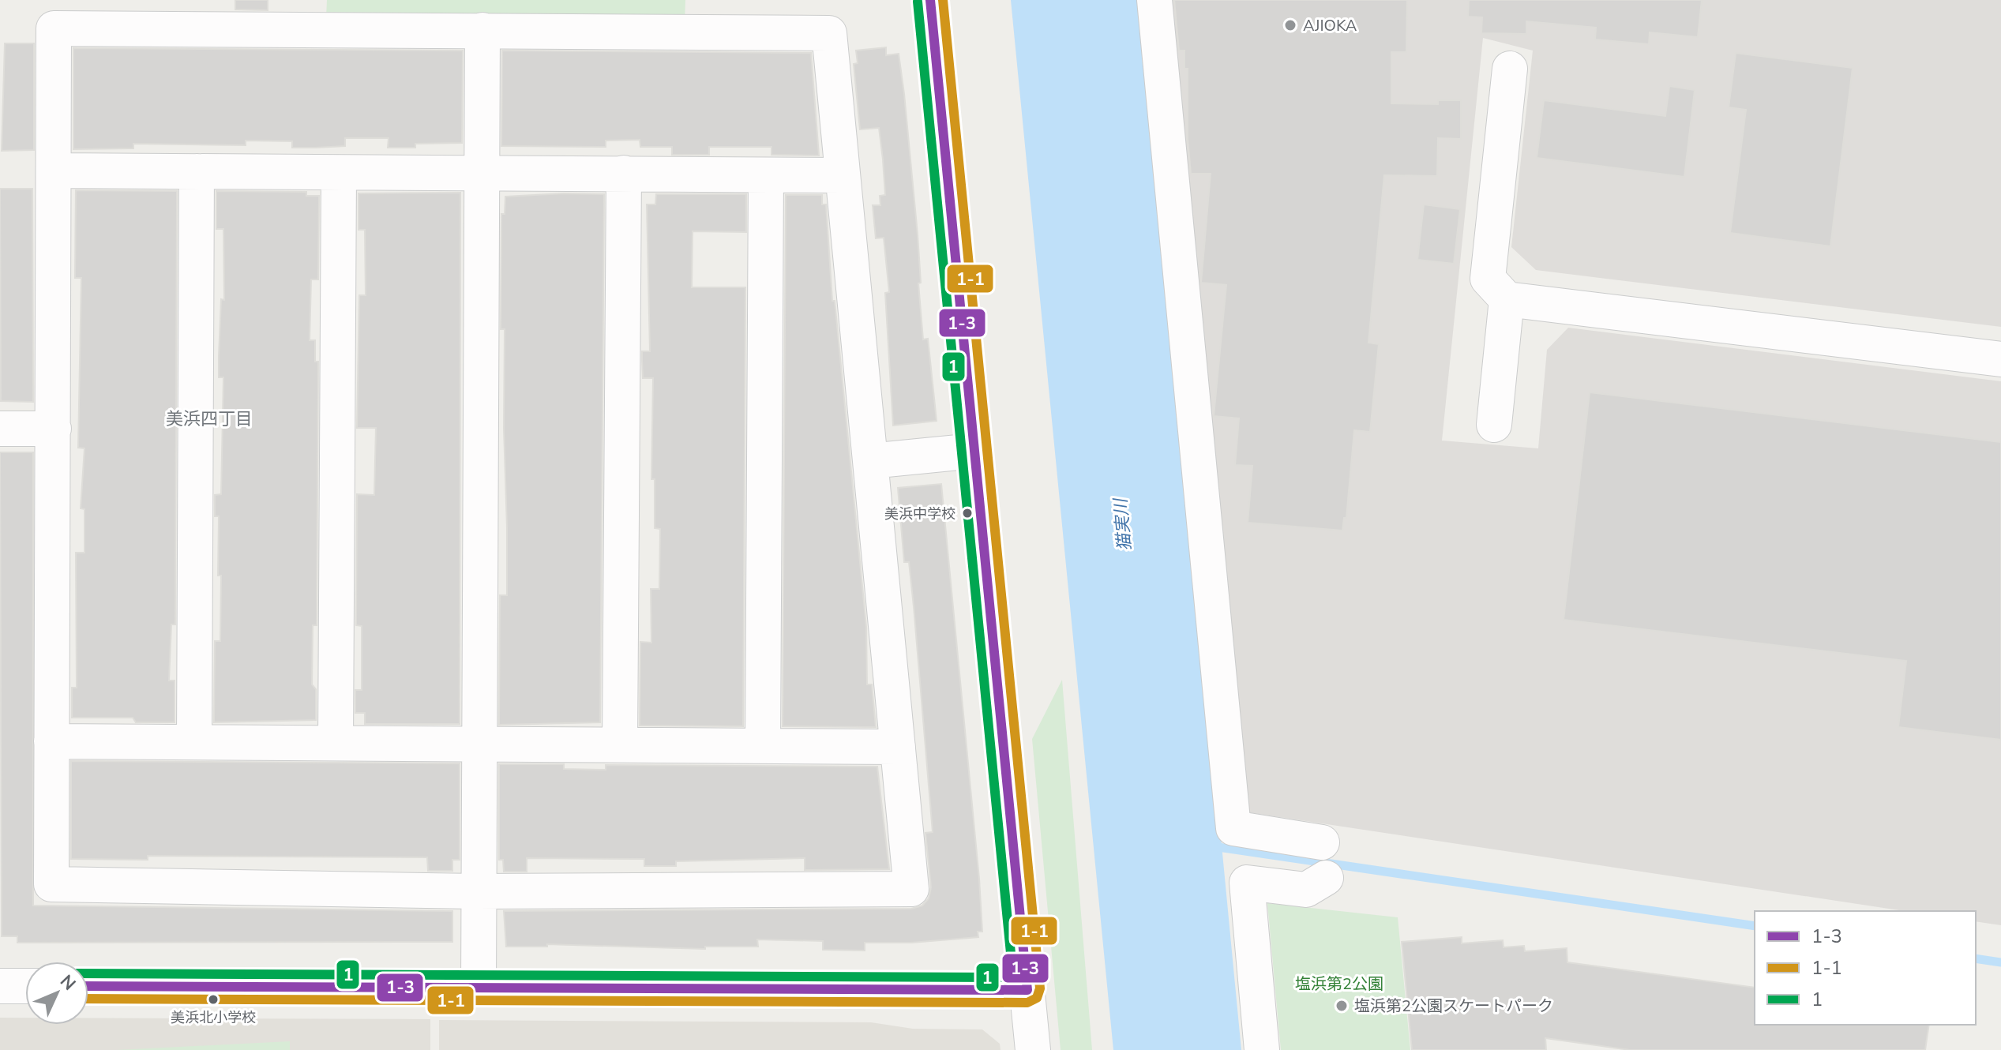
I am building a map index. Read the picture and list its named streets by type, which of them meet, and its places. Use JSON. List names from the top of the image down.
{
  "districts": ["美浜四丁目"],
  "water": ["猫実川"],
  "parks": ["塩浜第2公園"],
  "places": [
    "AJIOKA",
    "美浜中学校",
    "美浜北小学校",
    "塩浜第2公園スケートパーク"
  ],
  "lines": ["transit line 1-3", "transit line 1-1", "transit line 1"],
  "legend": ["1-3", "1-1", "1"],
  "north": "top right"
}
